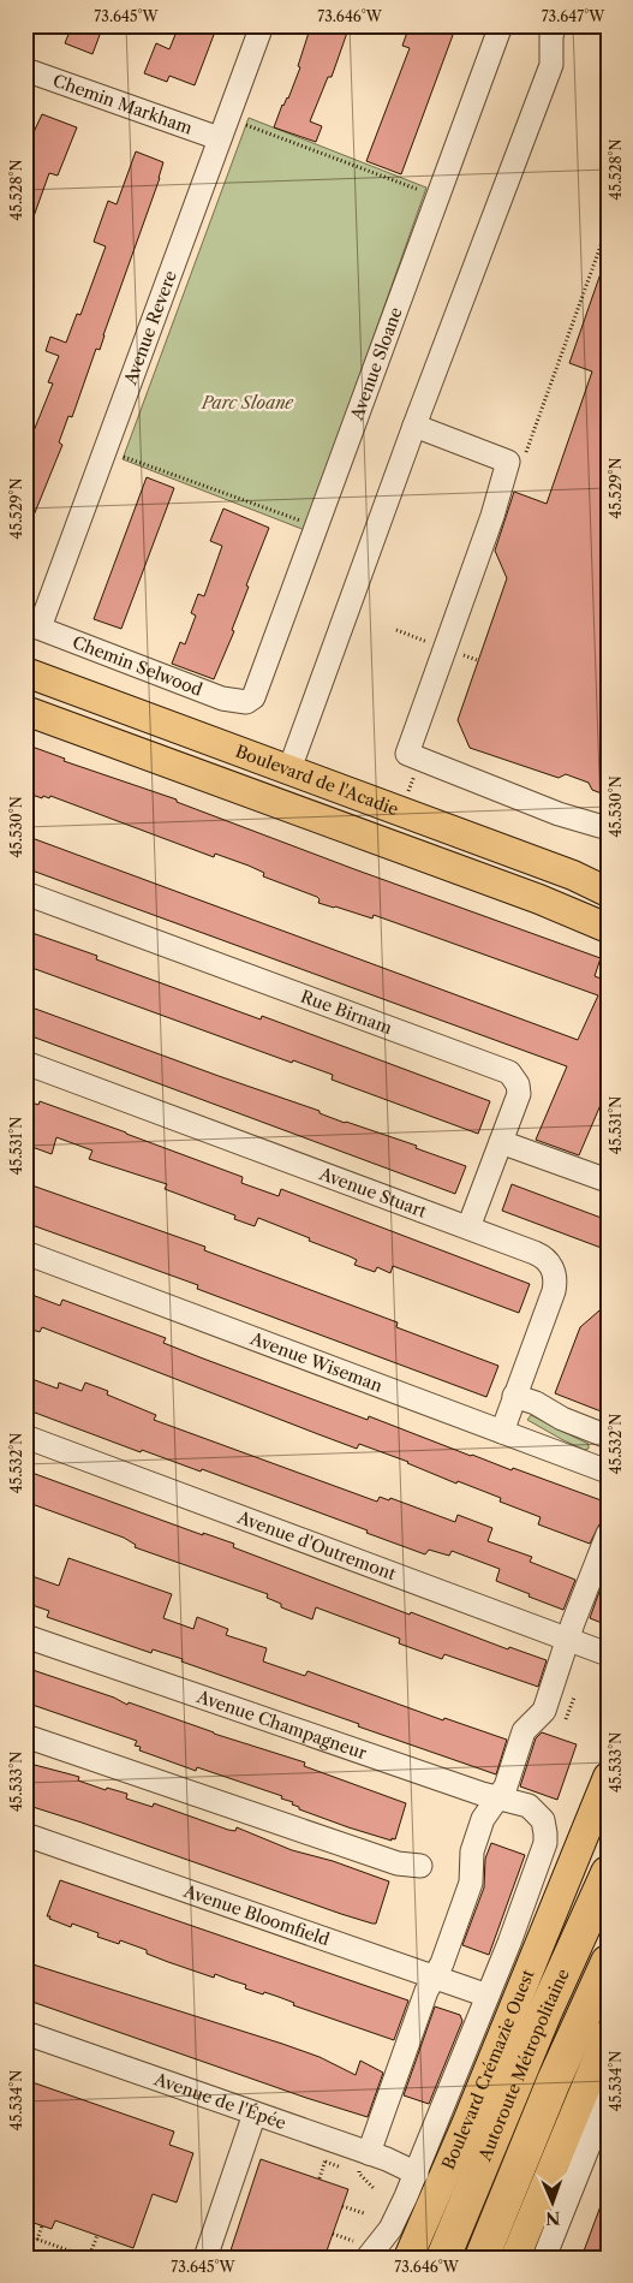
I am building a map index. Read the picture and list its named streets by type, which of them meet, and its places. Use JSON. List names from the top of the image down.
{
  "streets": {
    "highway": ["Autoroute Métropolitaine"],
    "main road": ["Boulevard de l'Acadie", "Boulevard Crémazie Ouest"],
    "street": [
      "Chemin Markham",
      "Avenue Revere",
      "Avenue Sloane",
      "Chemin Selwood",
      "Rue Birnam",
      "Avenue Stuart",
      "Avenue Wiseman",
      "Avenue d'Outremont",
      "Avenue Champagneur",
      "Avenue Bloomfield",
      "Avenue de l'Épée"
    ]
  },
  "crossings": [
    ["Chemin Markham", "Avenue Revere"],
    ["Avenue Revere", "Chemin Selwood"],
    ["Avenue Sloane", "Chemin Selwood"],
    ["Rue Birnam", "Avenue Stuart"],
    ["Avenue Stuart", "Avenue Wiseman"],
    ["Avenue Champagneur", "Boulevard Crémazie Ouest"],
    ["Avenue Bloomfield", "Boulevard Crémazie Ouest"],
    ["Boulevard Crémazie Ouest", "Avenue de l'Épée"]
  ],
  "parks": ["Parc Sloane"],
  "north": "bottom",
  "coordinates": [
    "73.645°W",
    "73.646°W",
    "73.647°W",
    "45.528°N",
    "45.529°N",
    "45.530°N",
    "45.531°N",
    "45.532°N",
    "45.533°N",
    "45.534°N"
  ]
}
